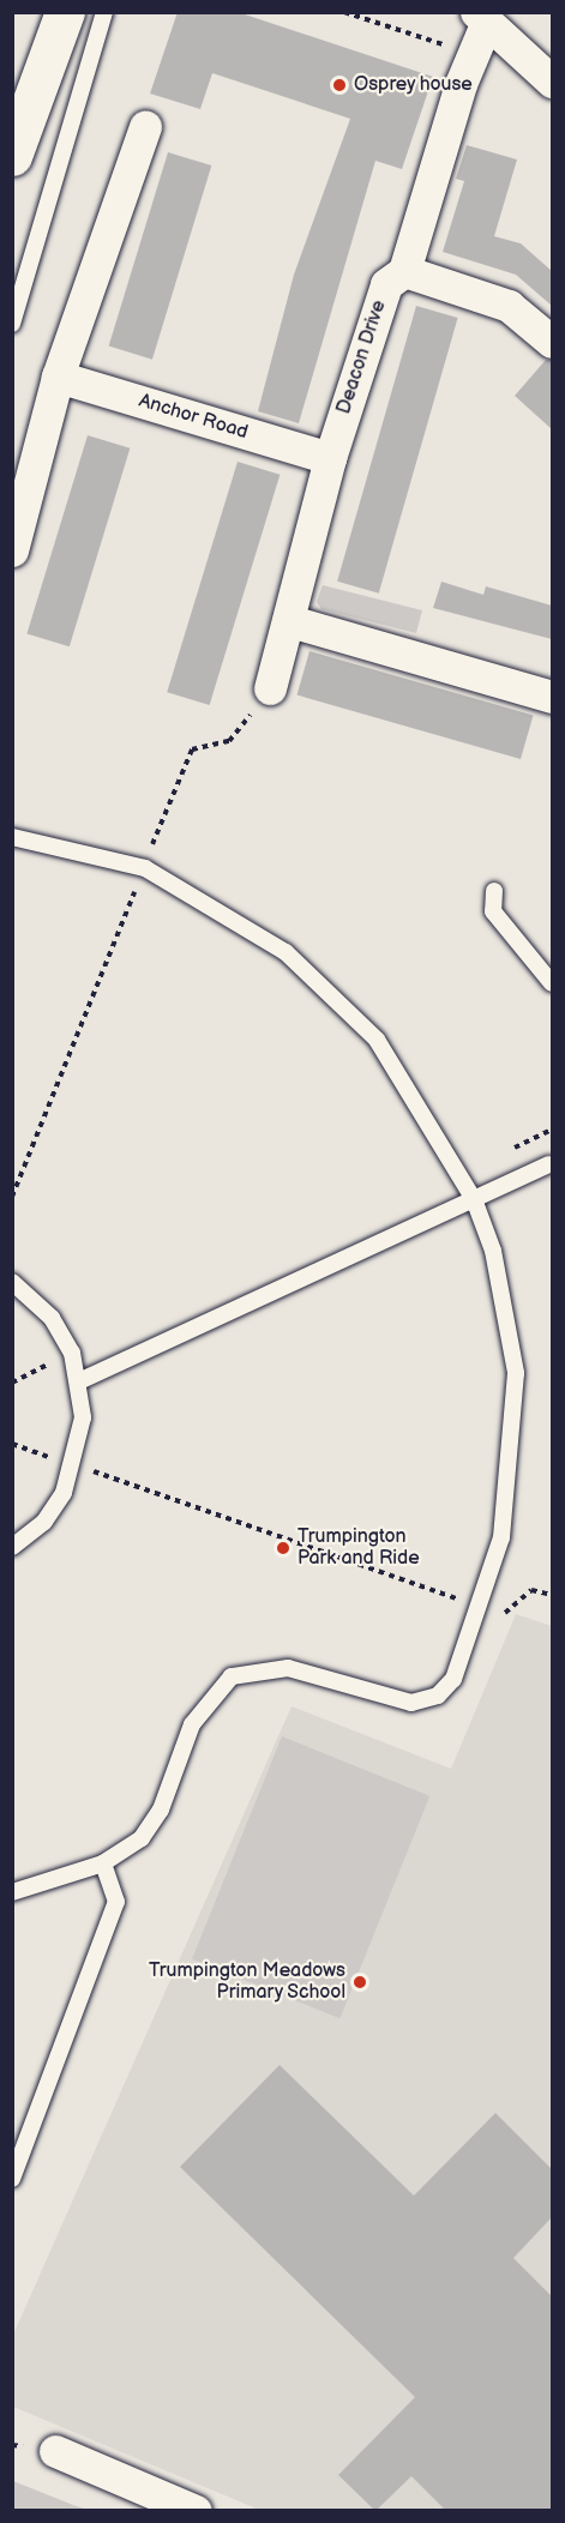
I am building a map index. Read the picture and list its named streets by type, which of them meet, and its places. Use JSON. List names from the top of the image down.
{
  "streets": {
    "street": ["Deacon Drive", "Anchor Road"]
  },
  "crossings": [
    ["Deacon Drive", "Anchor Road"]
  ],
  "places": ["Osprey house", "Trumpington Park and Ride", "Trumpington Meadows Primary School"]
}
